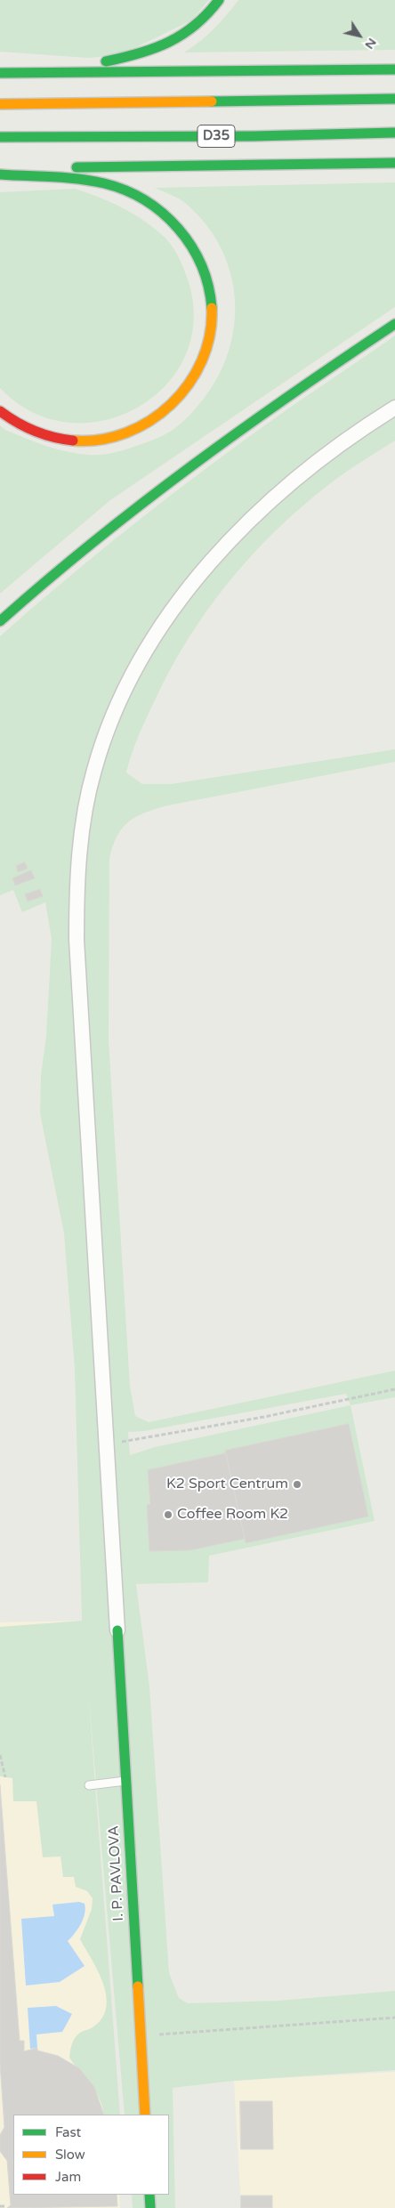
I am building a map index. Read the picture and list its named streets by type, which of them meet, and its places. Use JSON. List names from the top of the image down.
{
  "streets": {
    "main road": ["D35", "I. P. PAVLOVA"]
  },
  "places": ["K2 Sport Centrum", "Coffee Room K2"],
  "legend": ["Fast", "Slow", "Jam"],
  "north": "bottom right"
}
